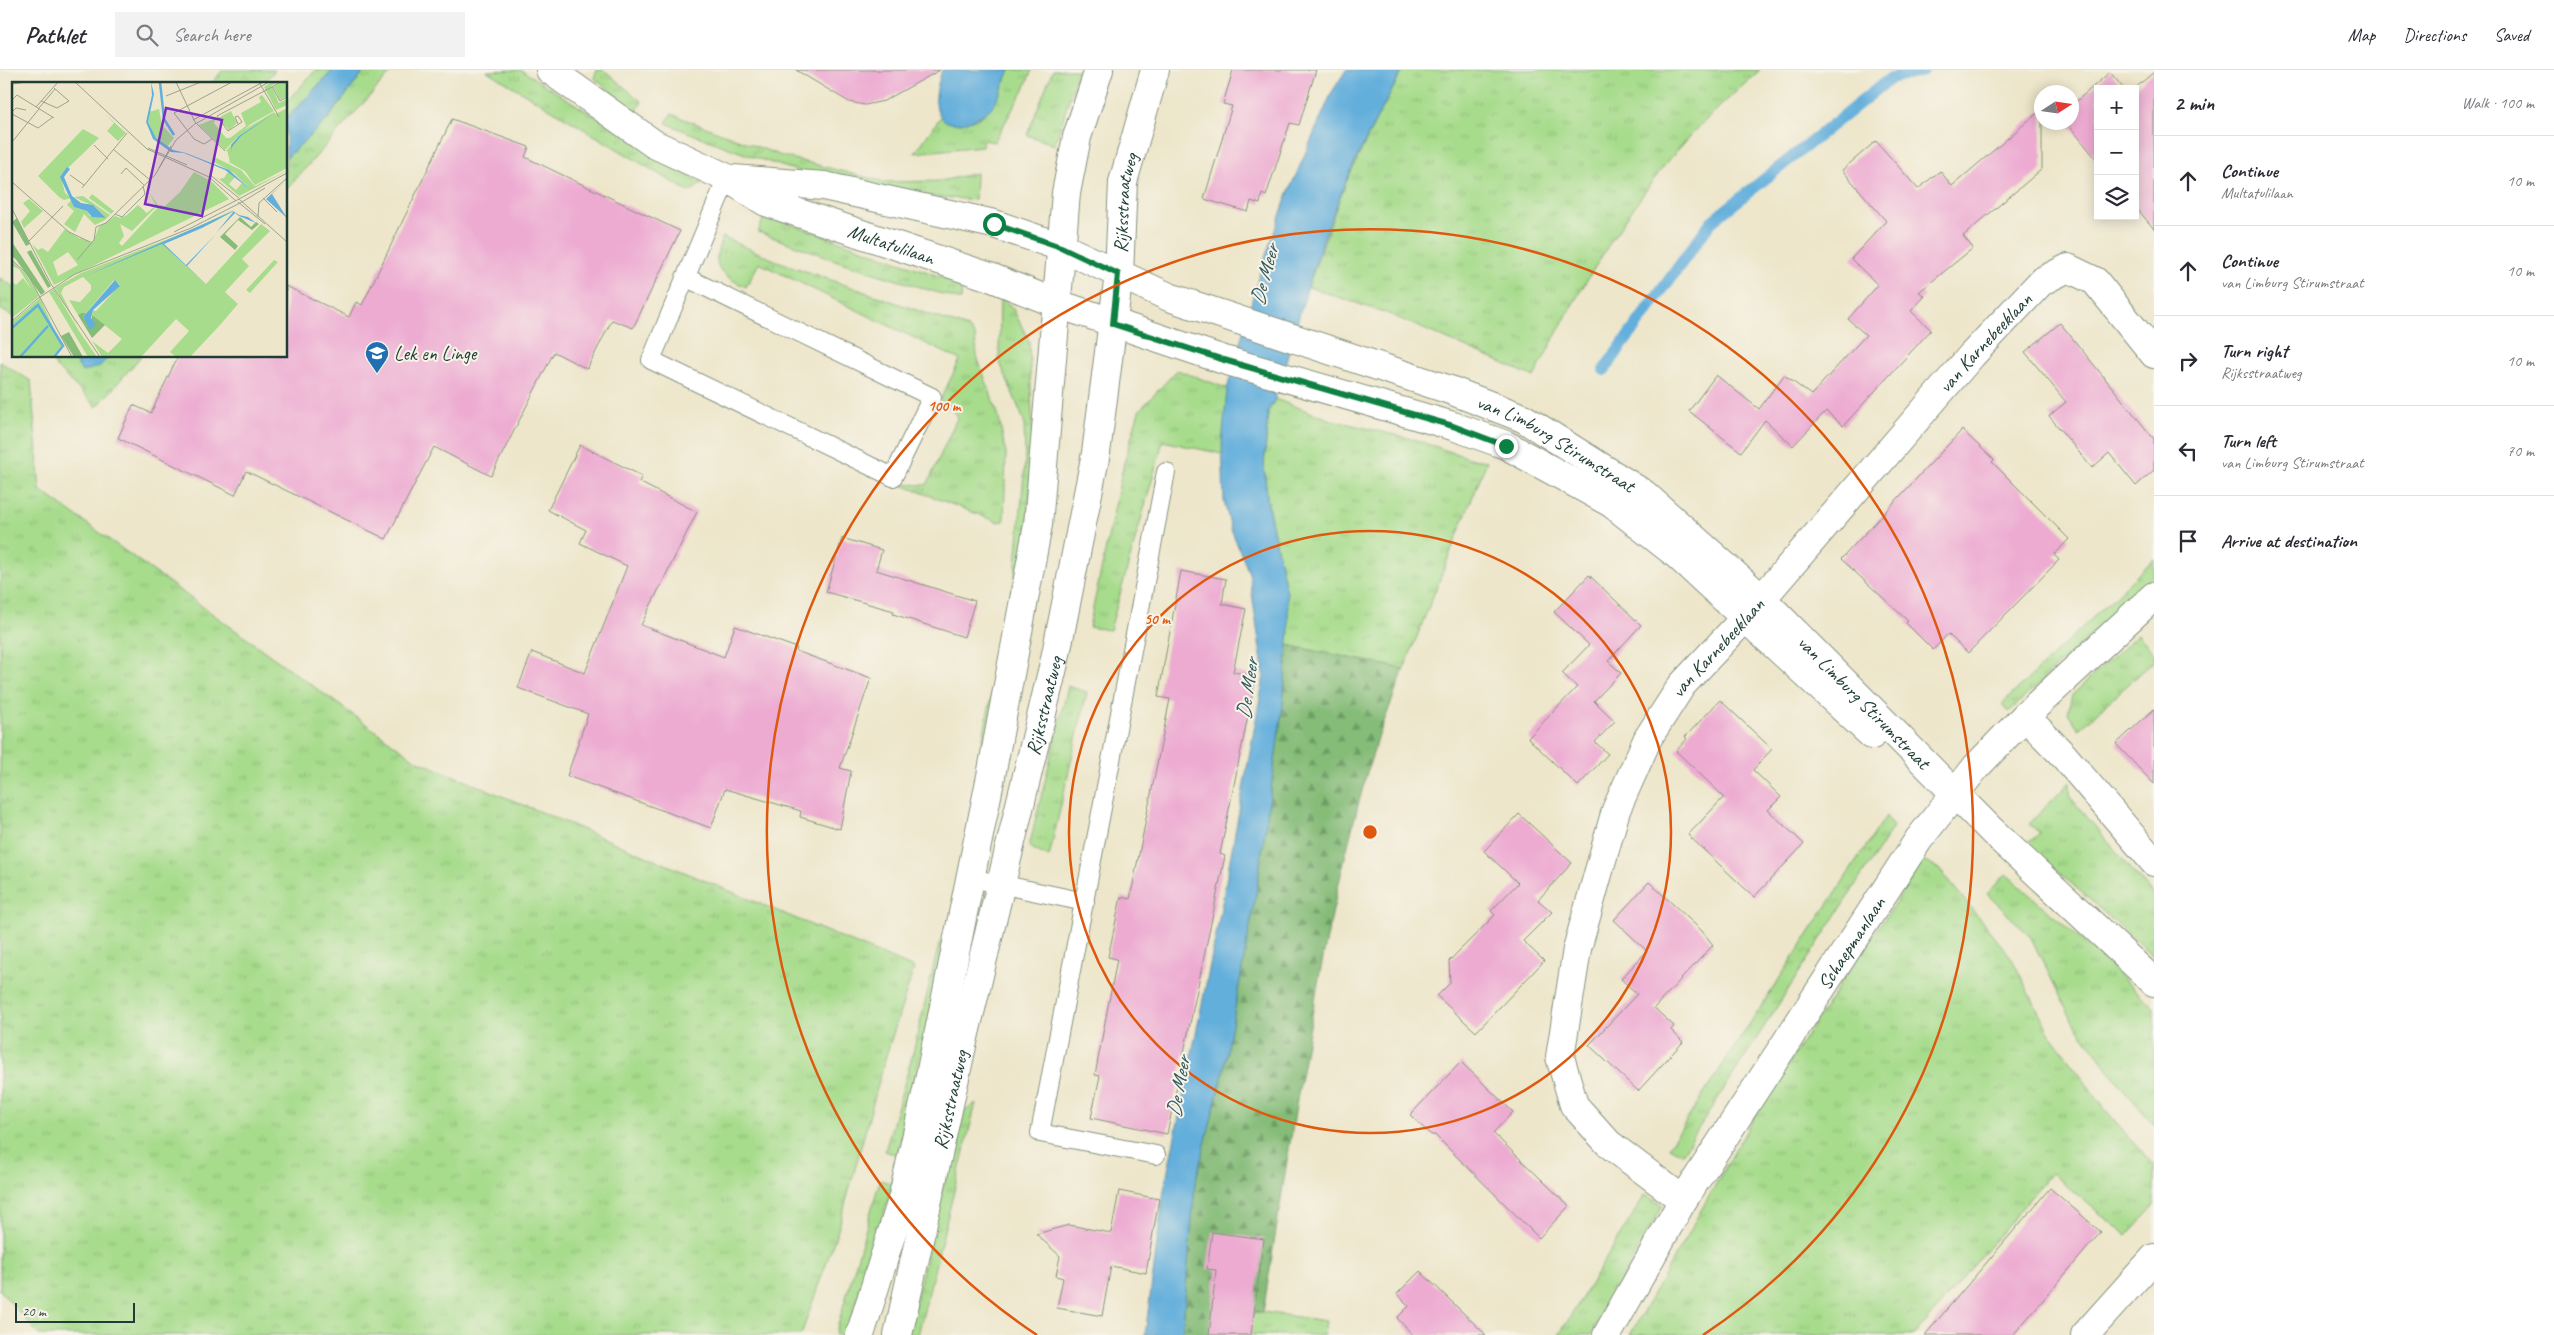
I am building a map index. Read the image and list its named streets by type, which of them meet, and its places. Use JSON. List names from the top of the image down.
{
  "streets": {
    "street": [
      "Rijksstraatweg",
      "Multatulilaan",
      "van Karnebeeklaan",
      "van Limburg Stirumstraat",
      "Schaepmanlaan"
    ]
  },
  "crossings": [
    ["Rijksstraatweg", "Multatulilaan"],
    ["Rijksstraatweg", "van Limburg Stirumstraat"],
    ["Multatulilaan", "van Limburg Stirumstraat"],
    ["van Karnebeeklaan", "van Limburg Stirumstraat"],
    ["van Karnebeeklaan", "Schaepmanlaan"],
    ["van Limburg Stirumstraat", "Schaepmanlaan"]
  ],
  "water": ["De Meer"],
  "places": {
    "school or university": ["Lek en Linge"]
  },
  "scale_bar": "20 m",
  "north": "right",
  "page": {
    "header": "Pathlet",
    "search": "Search here",
    "nav": ["Map", "Directions", "Saved"],
    "heading": ["2 min", "Walk · 100 m"],
    "map_buttons": ["+", "−"],
    "list": [
      ["Continue", "Multatulilaan", "10 m"],
      ["Continue", "van Limburg Stirumstraat", "10 m"],
      ["Turn right", "Rijksstraatweg", "10 m"],
      ["Turn left", "van Limburg Stirumstraat", "70 m"],
      "Arrive at destination"
    ],
    "scale": "20 m"
  },
  "rings": ["100 m", "50 m"]
}
